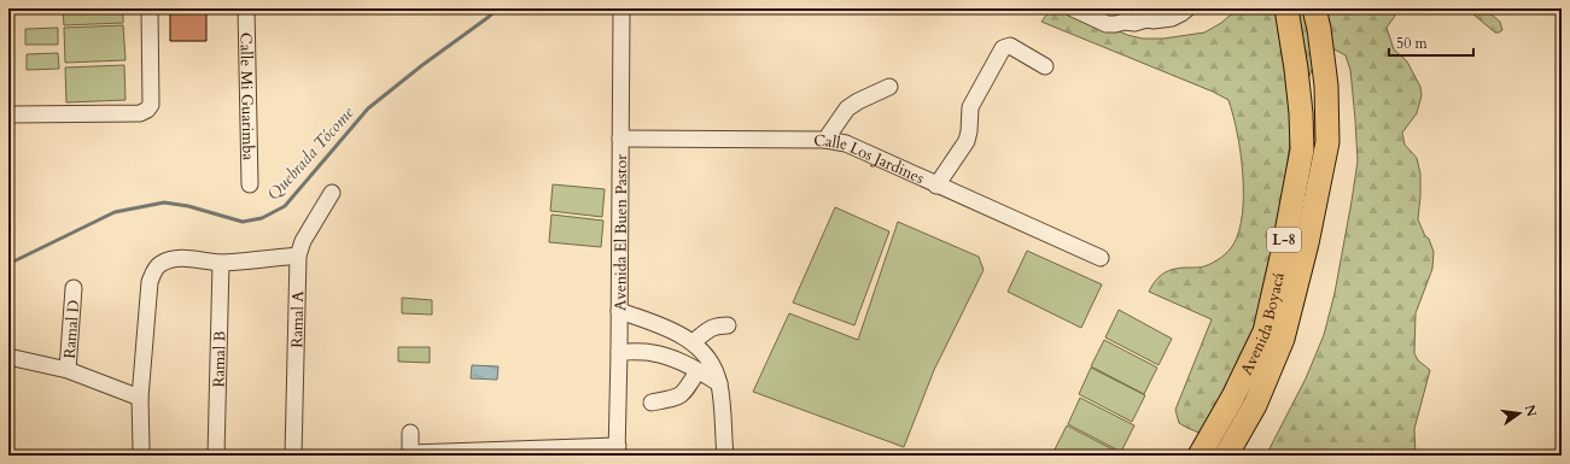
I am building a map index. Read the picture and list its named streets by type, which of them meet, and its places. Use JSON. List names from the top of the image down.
{
  "streets": {
    "highway": ["L-8", "Avenida Boyacá"],
    "street": [
      "Calle Mi Guarimba",
      "Calle Los Jardines",
      "Avenida El Buen Pastor",
      "Ramal A",
      "Ramal D",
      "Ramal B"
    ]
  },
  "crossings": [
    ["Calle Los Jardines", "Avenida El Buen Pastor"]
  ],
  "water": ["Quebrada Tócome"],
  "scale_bar": "50 m",
  "north": "right"
}
